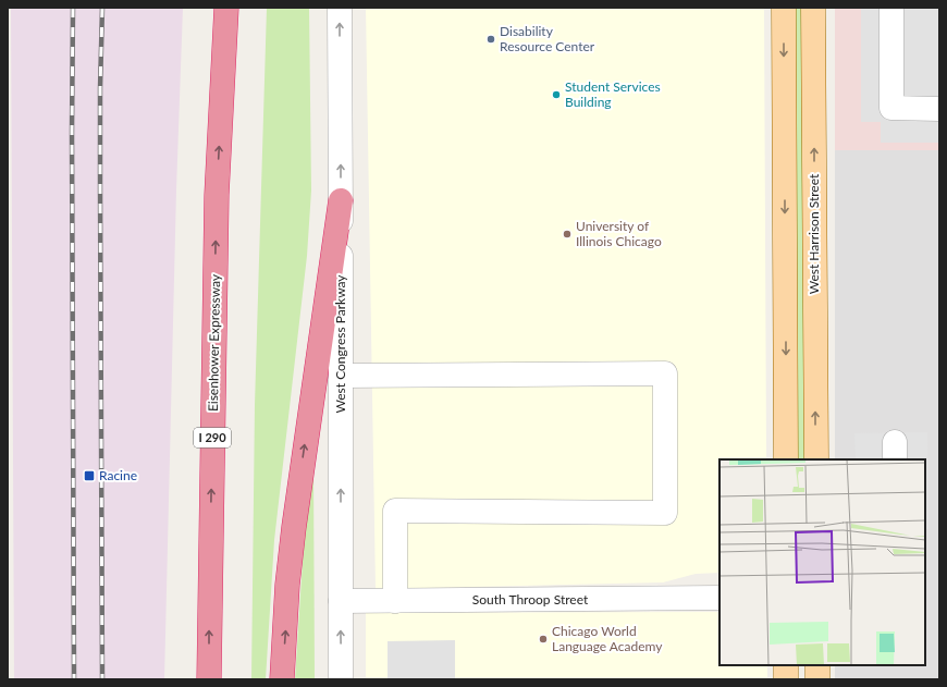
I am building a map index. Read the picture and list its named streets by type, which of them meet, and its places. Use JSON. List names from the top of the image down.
{
  "streets": {
    "highway": ["Eisenhower Expressway", "I 290"],
    "main road": ["West Harrison Street"],
    "street": ["West Congress Parkway", "South Throop Street"]
  },
  "crossings": [
    ["West Congress Parkway", "South Throop Street"]
  ],
  "one_way": ["West Congress Parkway"],
  "places": {
    "other": [
      "Disability Resource Center",
      "Student Services Building",
      "University of Illinois Chicago",
      "Chicago World Language Academy"
    ],
    "transit": ["Racine"]
  }
}
